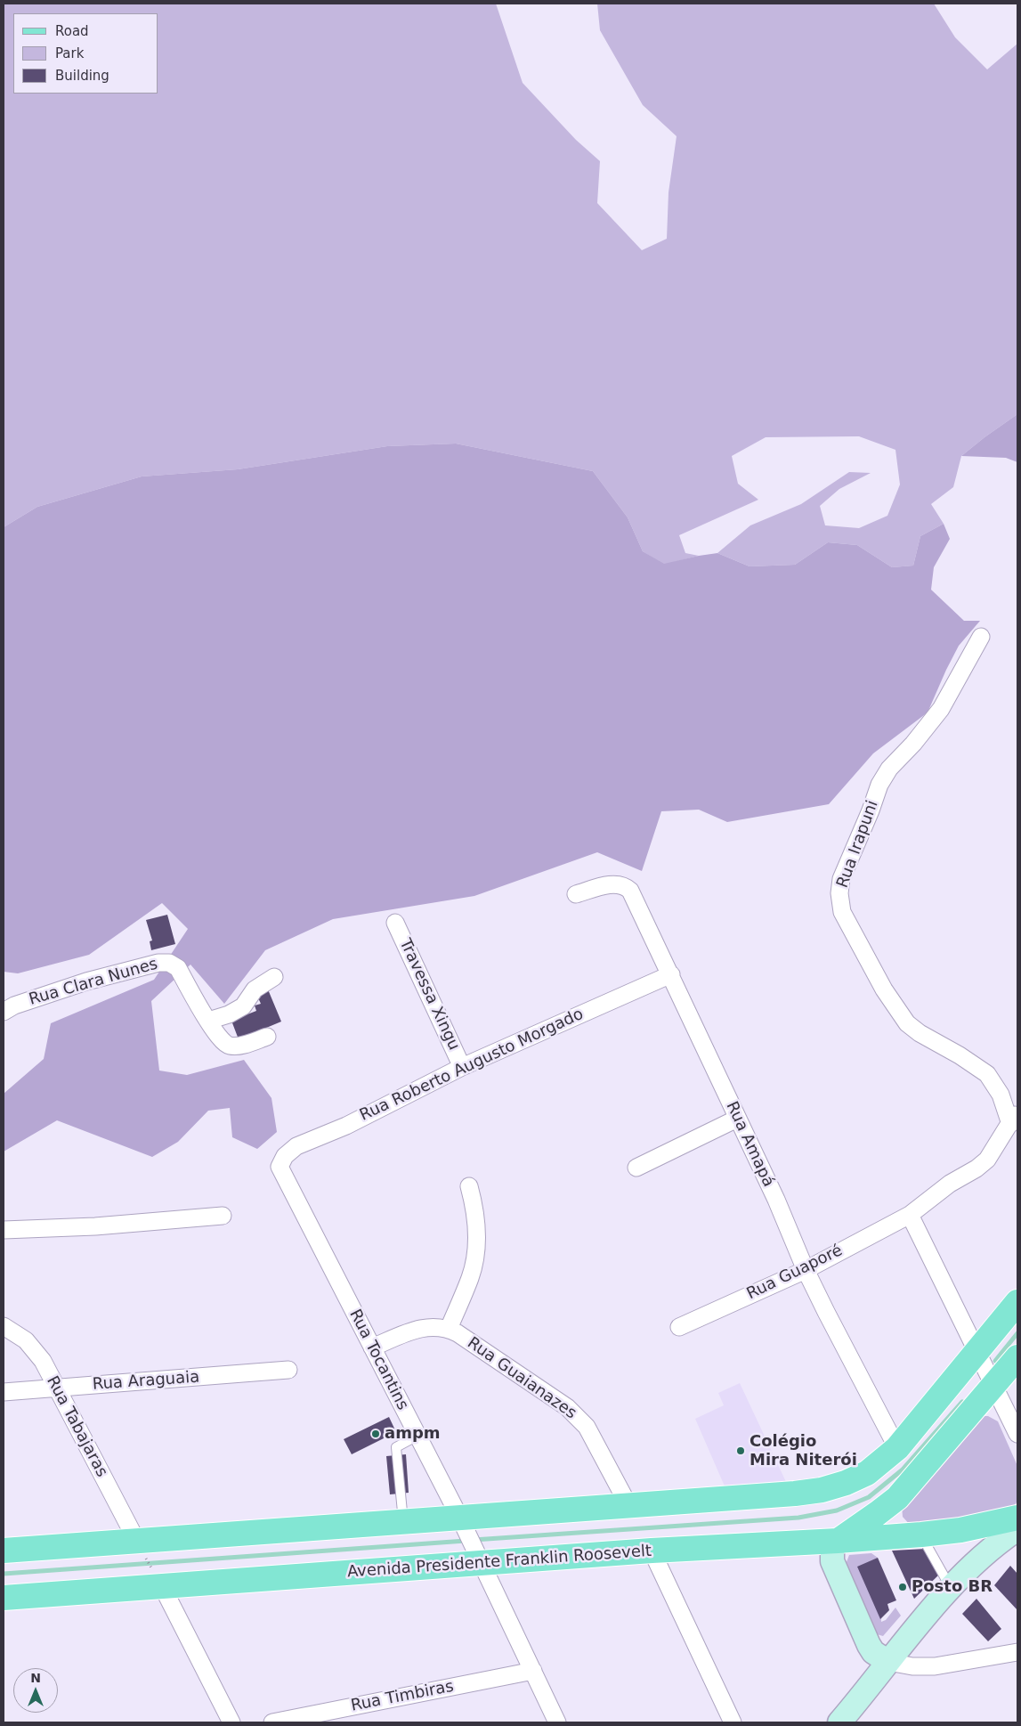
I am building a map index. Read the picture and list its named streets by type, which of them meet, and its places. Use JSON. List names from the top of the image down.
{
  "streets": {
    "main road": ["Avenida Presidente Franklin Roosevelt"],
    "street": [
      "Rua Irapuni",
      "Rua Clara Nunes",
      "Travessa Xingu",
      "Rua Roberto Augusto Morgado",
      "Rua Amapá",
      "Rua Guaporé",
      "Rua Tocantins",
      "Rua Guaianazes",
      "Rua Araguaia",
      "Rua Tabajaras",
      "Rua Timbiras"
    ]
  },
  "crossings": [
    ["Rua Irapuni", "Rua Guaporé"],
    ["Travessa Xingu", "Rua Roberto Augusto Morgado"],
    ["Rua Roberto Augusto Morgado", "Rua Amapá"],
    ["Rua Roberto Augusto Morgado", "Rua Tocantins"],
    ["Rua Amapá", "Rua Guaporé"],
    ["Rua Tocantins", "Rua Guaianazes"],
    ["Rua Tocantins", "Avenida Presidente Franklin Roosevelt"],
    ["Rua Tocantins", "Rua Timbiras"],
    ["Rua Araguaia", "Rua Tabajaras"]
  ],
  "places": ["ampm", "Colégio Mira Niterói", "Posto BR"],
  "legend": ["Road", "Park", "Building"],
  "north": "top"
}
